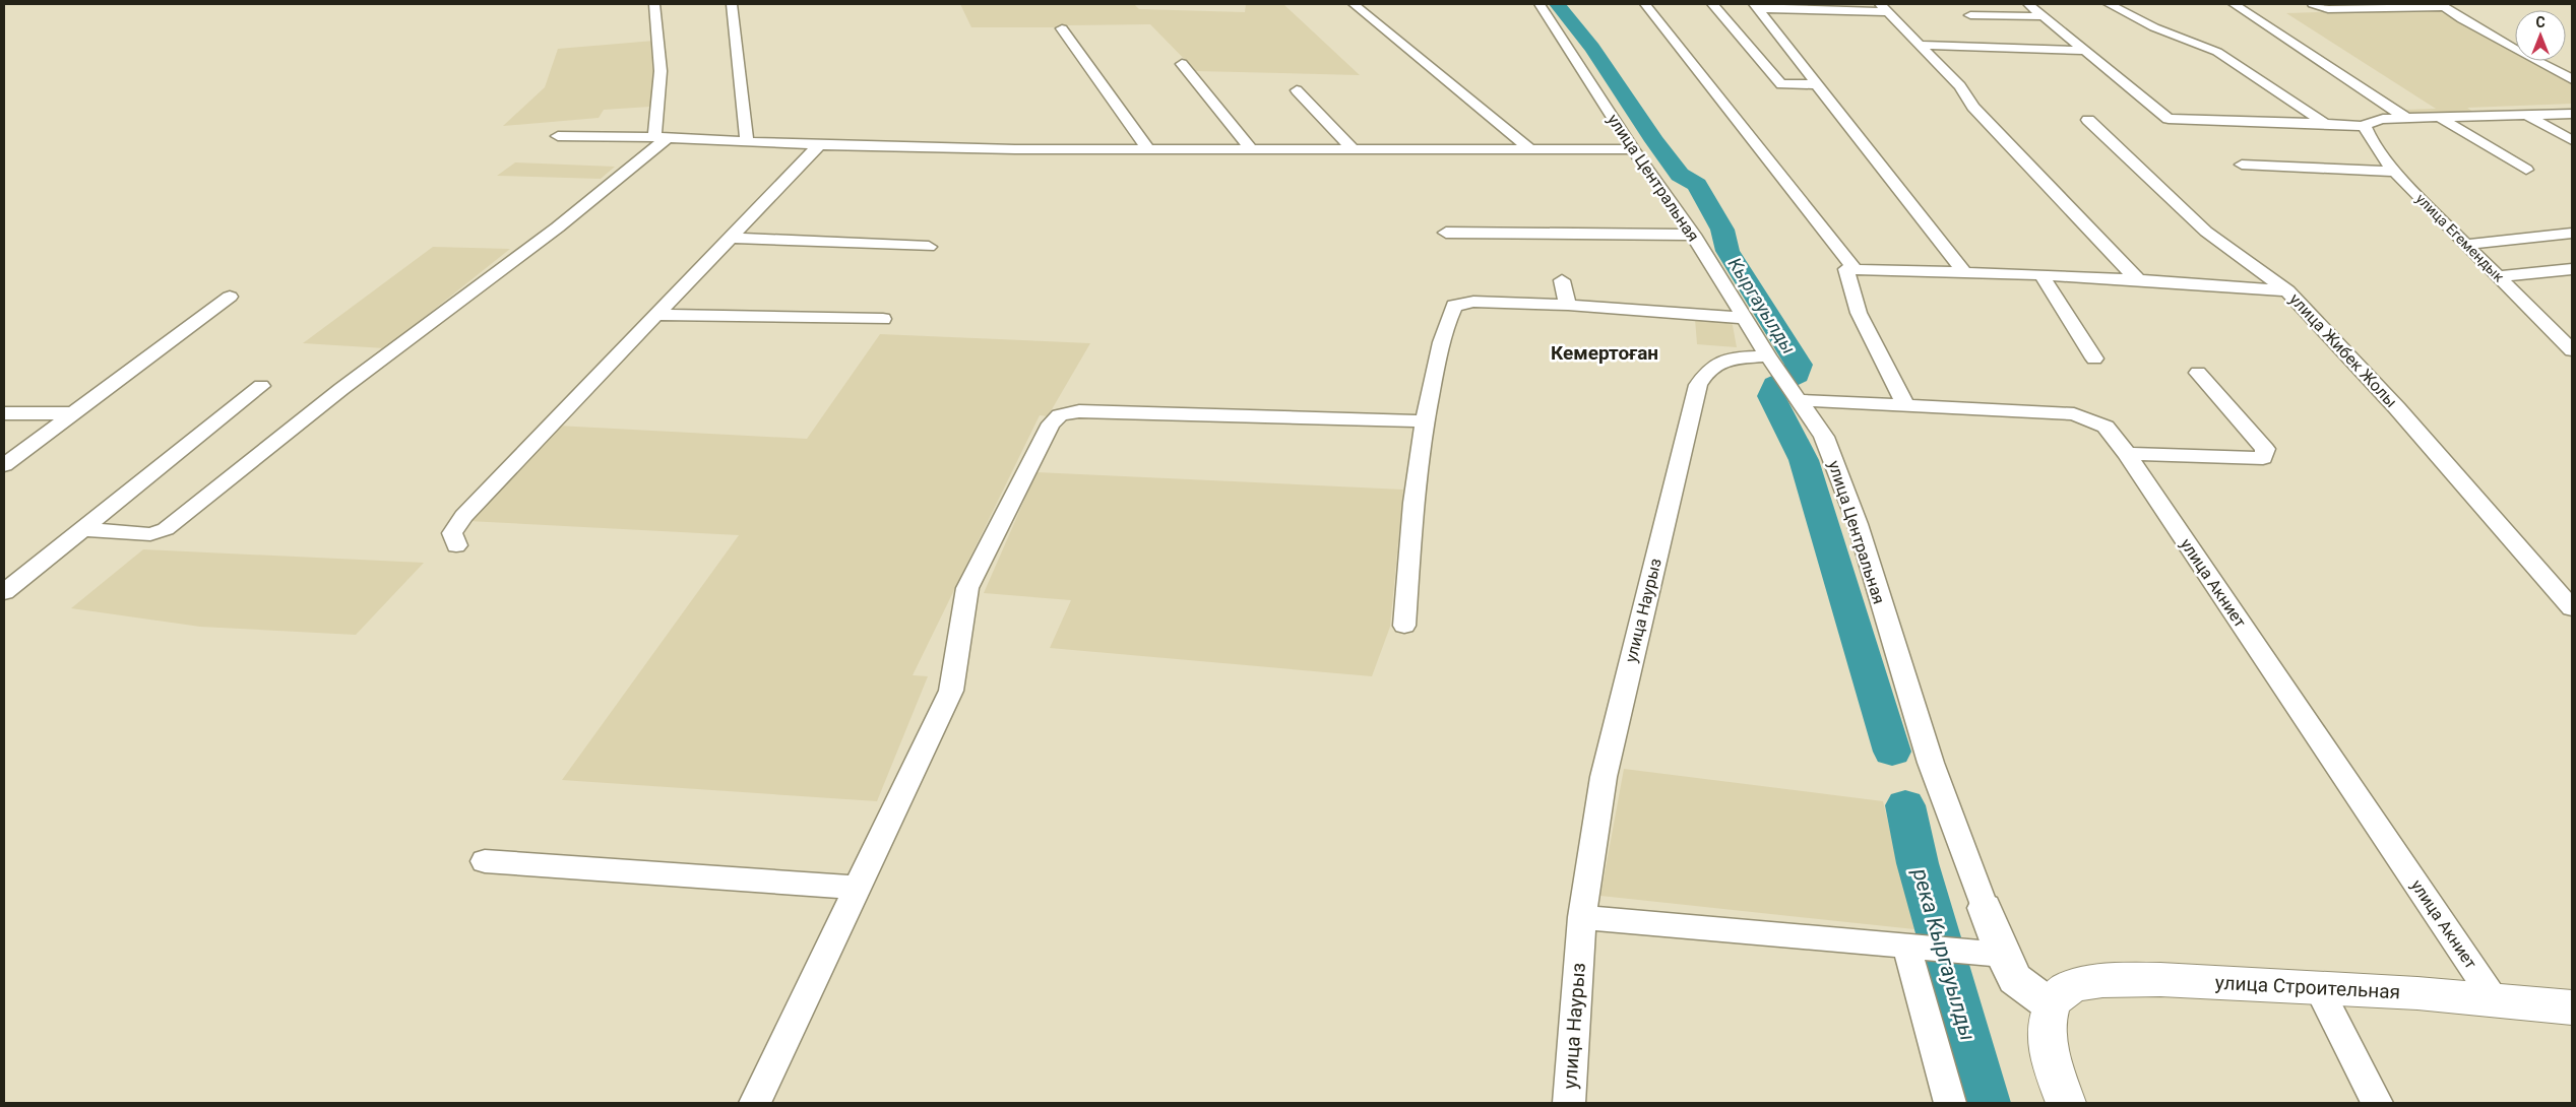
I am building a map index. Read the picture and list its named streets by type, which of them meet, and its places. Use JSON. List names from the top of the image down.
{
  "streets": {
    "main road": ["улица Строительная"],
    "street": [
      "улица Центральная",
      "улица Егемендык",
      "улица Жибек Жолы",
      "улица Акниет",
      "улица Наурыз"
    ]
  },
  "crossings": [
    ["улица Центральная", "улица Акниет"],
    ["улица Центральная", "улица Наурыз"],
    ["улица Центральная", "улица Строительная"],
    ["улица Акниет", "улица Строительная"]
  ],
  "districts": ["Кемертоған"],
  "water": ["Кыргауылды", "река Кыргауылды"],
  "north": "top"
}
